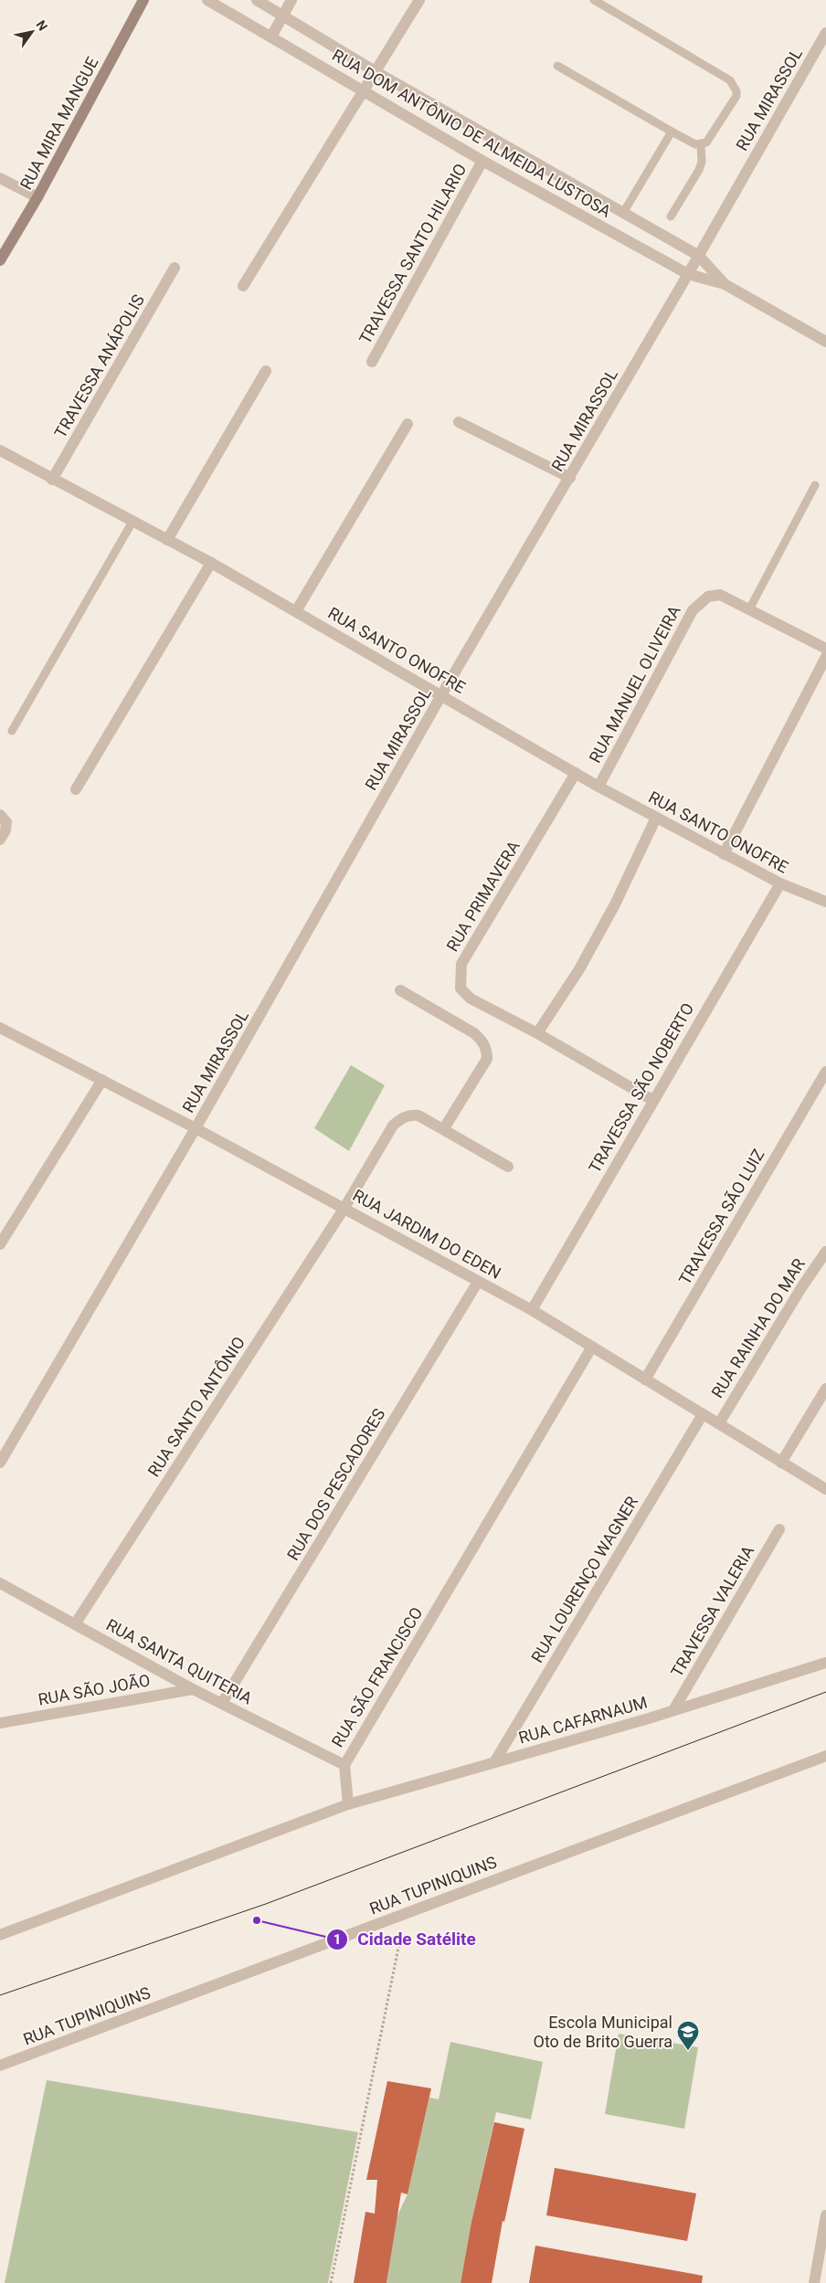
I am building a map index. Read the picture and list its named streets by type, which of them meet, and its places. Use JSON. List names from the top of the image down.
{
  "streets": {
    "main road": ["RUA MIRA MANGUE"],
    "street": [
      "RUA MIRASSOL",
      "RUA DOM ANTÔNIO DE ALMEIDA LUSTOSA",
      "TRAVESSA SANTO HILARIO",
      "TRAVESSA ANÁPOLIS",
      "RUA SANTO ONOFRE",
      "RUA MANUEL OLIVEIRA",
      "RUA PRIMAVERA",
      "TRAVESSA SÃO NOBERTO",
      "TRAVESSA SÃO LUIZ",
      "RUA JARDIM DO EDEN",
      "RUA RAINHA DO MAR",
      "RUA SANTO ANTÔNIO",
      "RUA DOS PESCADORES",
      "RUA LOURENÇO WAGNER",
      "TRAVESSA VALERIA",
      "RUA SANTA QUITERIA",
      "RUA SÃO FRANCISCO",
      "RUA SÃO JOÃO",
      "RUA CAFARNAUM",
      "RUA TUPINIQUINS"
    ]
  },
  "crossings": [
    ["RUA MIRASSOL", "RUA DOM ANTÔNIO DE ALMEIDA LUSTOSA"],
    ["RUA MIRASSOL", "RUA SANTO ONOFRE"],
    ["RUA MIRASSOL", "RUA JARDIM DO EDEN"],
    ["RUA DOM ANTÔNIO DE ALMEIDA LUSTOSA", "TRAVESSA SANTO HILARIO"],
    ["TRAVESSA ANÁPOLIS", "RUA SANTO ONOFRE"],
    ["RUA SANTO ONOFRE", "RUA MANUEL OLIVEIRA"],
    ["RUA SANTO ONOFRE", "RUA PRIMAVERA"],
    ["RUA SANTO ONOFRE", "TRAVESSA SÃO NOBERTO"],
    ["RUA PRIMAVERA", "TRAVESSA SÃO NOBERTO"],
    ["TRAVESSA SÃO NOBERTO", "RUA JARDIM DO EDEN"],
    ["TRAVESSA SÃO LUIZ", "RUA JARDIM DO EDEN"],
    ["RUA JARDIM DO EDEN", "RUA RAINHA DO MAR"],
    ["RUA JARDIM DO EDEN", "RUA SANTO ANTÔNIO"],
    ["RUA JARDIM DO EDEN", "RUA DOS PESCADORES"],
    ["RUA JARDIM DO EDEN", "RUA LOURENÇO WAGNER"],
    ["RUA JARDIM DO EDEN", "RUA SÃO FRANCISCO"],
    ["RUA SANTO ANTÔNIO", "RUA SANTA QUITERIA"],
    ["RUA DOS PESCADORES", "RUA SANTA QUITERIA"],
    ["RUA LOURENÇO WAGNER", "RUA CAFARNAUM"],
    ["TRAVESSA VALERIA", "RUA CAFARNAUM"],
    ["RUA SANTA QUITERIA", "RUA SÃO FRANCISCO"],
    ["RUA SANTA QUITERIA", "RUA SÃO JOÃO"],
    ["RUA SÃO FRANCISCO", "RUA CAFARNAUM"]
  ],
  "places": {
    "other": ["Cidade Satélite"],
    "school or university": ["Escola Municipal Oto de Brito Guerra"]
  },
  "north": "top right"
}
